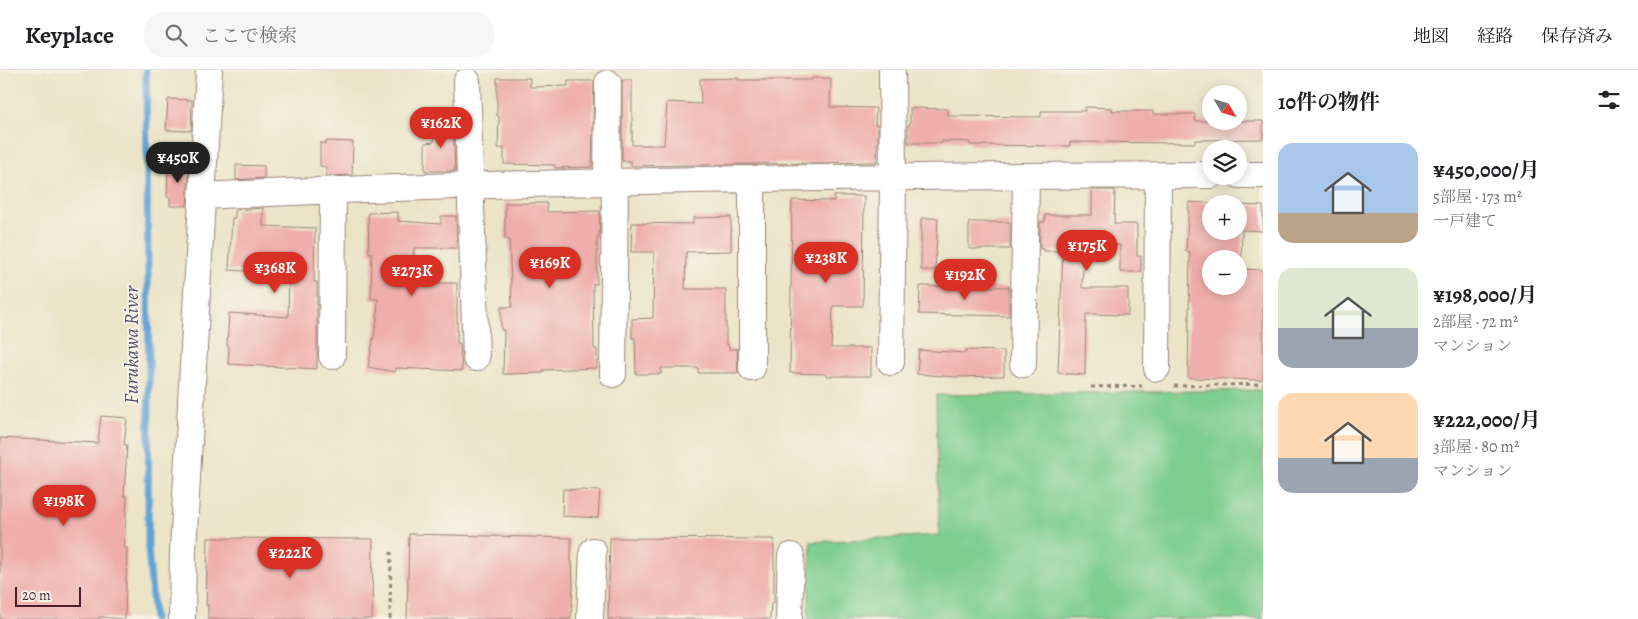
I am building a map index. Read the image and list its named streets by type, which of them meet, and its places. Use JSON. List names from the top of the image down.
{
  "water": ["Furukawa River"],
  "scale_bar": "20 m",
  "north": "bottom right",
  "page": {
    "header": "Keyplace",
    "search": "ここで検索",
    "nav": ["地図", "経路", "保存済み"],
    "heading": "10件の物件",
    "map_buttons": ["+", "−"],
    "price": [
      "¥162K",
      "¥450K",
      "¥175K",
      "¥238K",
      "¥169K",
      "¥368K",
      "¥273K",
      "¥192K",
      "¥198K",
      "¥222K"
    ],
    "list": [
      {
        "name": "¥450,000/月",
        "note": "5部屋 · 173 m² · 一戸建て"
      },
      {
        "name": "¥198,000/月",
        "note": "2部屋 · 72 m² · マンション"
      },
      {
        "name": "¥222,000/月",
        "note": "3部屋 · 80 m² · マンション"
      }
    ],
    "scale": "20 m"
  }
}
